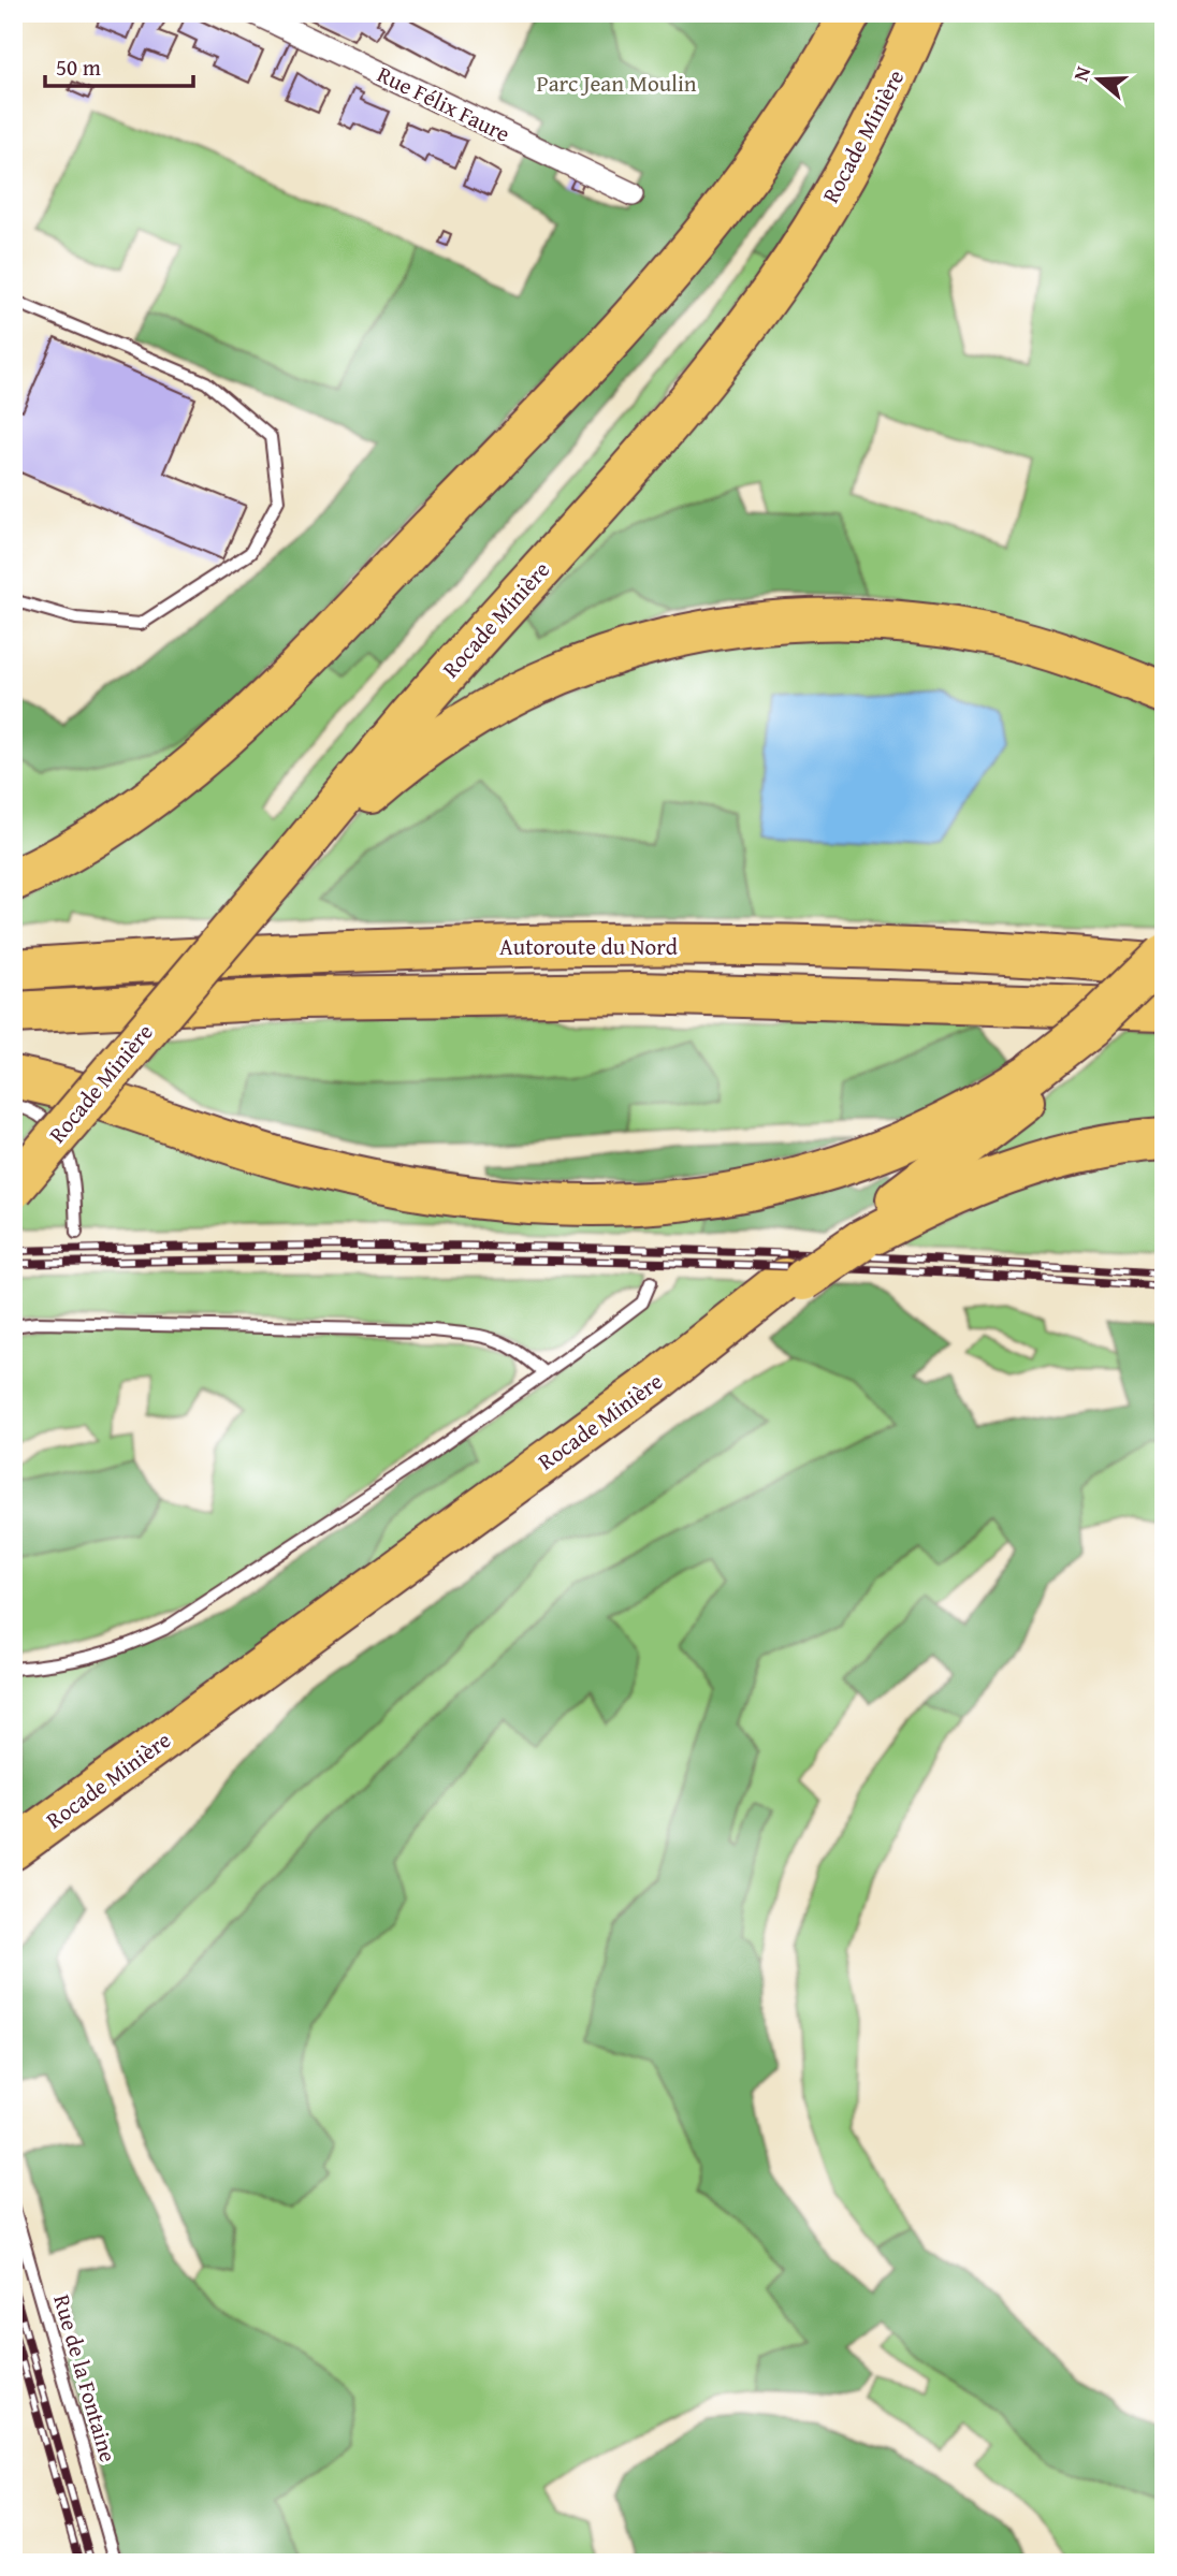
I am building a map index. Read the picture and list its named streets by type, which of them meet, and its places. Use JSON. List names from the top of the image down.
{
  "streets": {
    "highway": ["Rocade Minière", "Autoroute du Nord"],
    "street": ["Rue Félix Faure"],
    "lane": ["Rue de la Fontaine"]
  },
  "crossings": [
    ["Rocade Minière", "Autoroute du Nord"]
  ],
  "parks": ["Parc Jean Moulin"],
  "scale_bar": "50 m",
  "north": "left"
}
